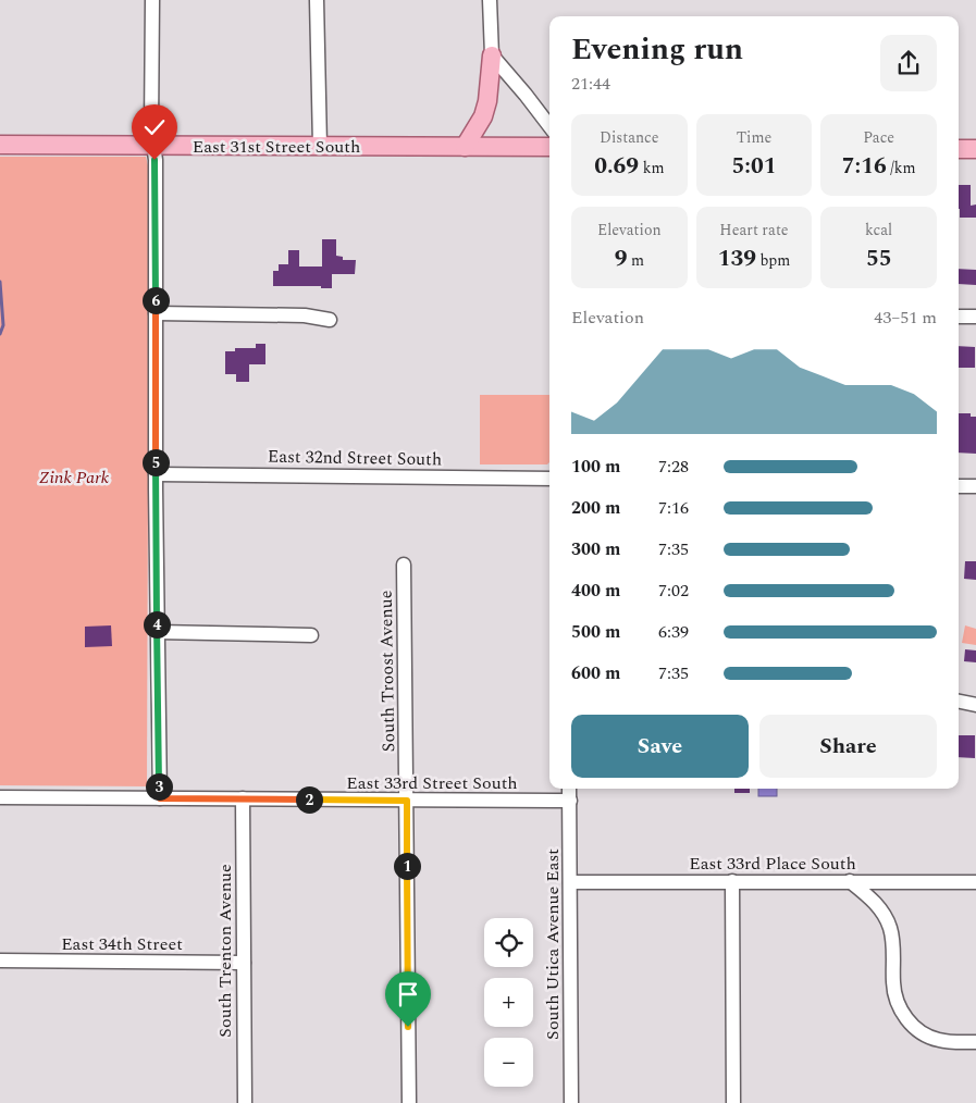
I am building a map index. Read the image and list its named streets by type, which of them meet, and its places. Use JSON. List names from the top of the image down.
{
  "streets": {
    "main road": ["East 31st Street South"],
    "street": [
      "East 32nd Street South",
      "South Troost Avenue",
      "East 33rd Street South",
      "East 33rd Place South",
      "East 34th Street",
      "South Utica Avenue East",
      "South Trenton Avenue"
    ]
  },
  "crossings": [
    ["South Troost Avenue", "East 33rd Street South"],
    ["East 33rd Street South", "South Utica Avenue East"],
    ["East 33rd Street South", "South Trenton Avenue"],
    ["East 33rd Place South", "South Utica Avenue East"],
    ["East 34th Street", "South Trenton Avenue"]
  ],
  "parks": ["Zink Park"],
  "page": {
    "heading": ["Evening run", "21:44"],
    "stats": [
      ["Distance", "0.69 km"],
      ["Time", "5:01"],
      ["Pace", "7:16 /km"],
      ["Elevation", "9 m"],
      ["Heart rate", "139 bpm"],
      ["kcal", "55"]
    ],
    "pins": [
      "6",
      "5",
      "4",
      "3",
      "2",
      "1"
    ],
    "chart": ["Elevation", "43–51 m"],
    "list": [
      {
        "name": "100 m",
        "note": "7:28"
      },
      {
        "name": "200 m",
        "note": "7:16"
      },
      {
        "name": "300 m",
        "note": "7:35"
      },
      {
        "name": "400 m",
        "note": "7:02"
      },
      {
        "name": "500 m",
        "note": "6:39"
      },
      {
        "name": "600 m",
        "note": "7:35"
      }
    ],
    "buttons": ["Save", "Share"],
    "map_buttons": ["+", "−"]
  }
}
